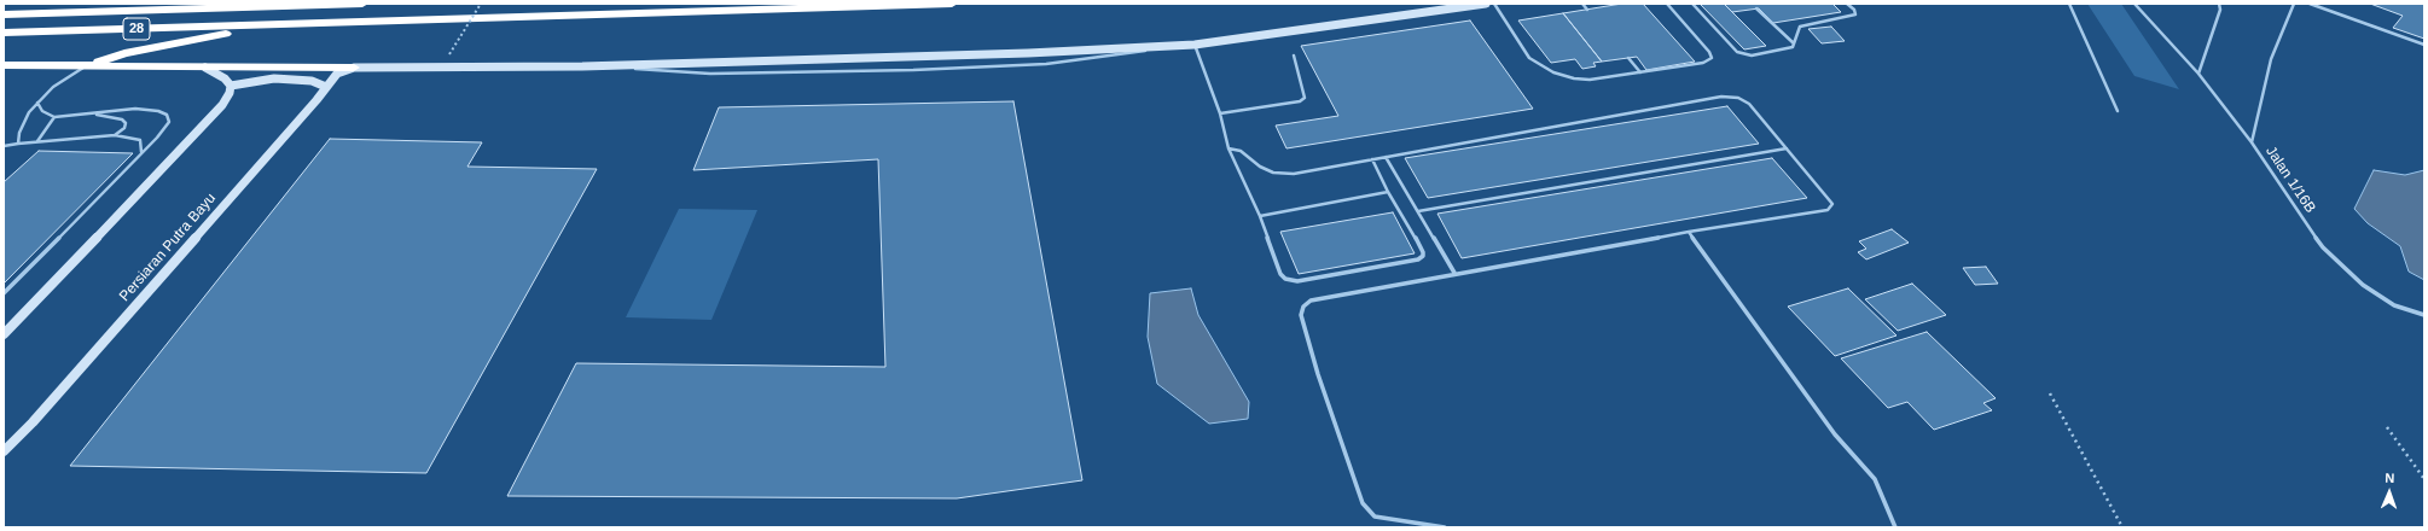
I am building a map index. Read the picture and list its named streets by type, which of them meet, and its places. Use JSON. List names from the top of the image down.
{
  "streets": {
    "highway": ["28"],
    "street": ["Persiaran Putra Bayu"],
    "lane": ["Jalan 1/16B"]
  },
  "north": "top"
}
